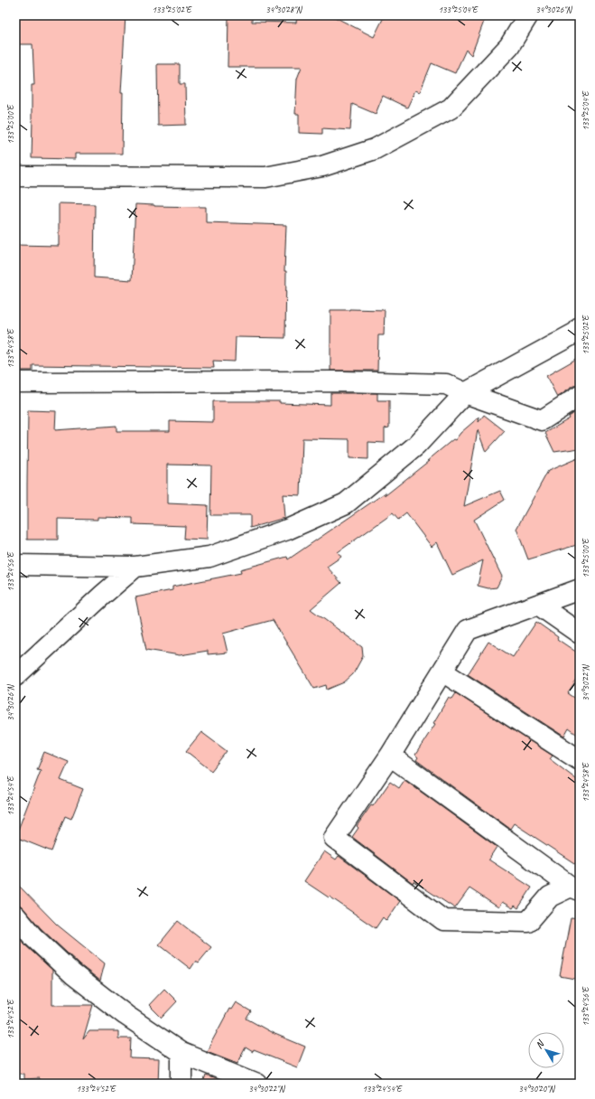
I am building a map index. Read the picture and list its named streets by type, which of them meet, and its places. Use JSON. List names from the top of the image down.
{
  "north": "top left",
  "coordinates": [
    "133°25'02\"E",
    "34°30'28\"N",
    "133°25'04\"E",
    "34°30'26\"N",
    "133°25'00\"E",
    "133°24'58\"E",
    "133°24'56\"E",
    "34°30'22\"N",
    "133°24'54\"E",
    "133°24'52\"E",
    "34°30'20\"N"
  ]
}
